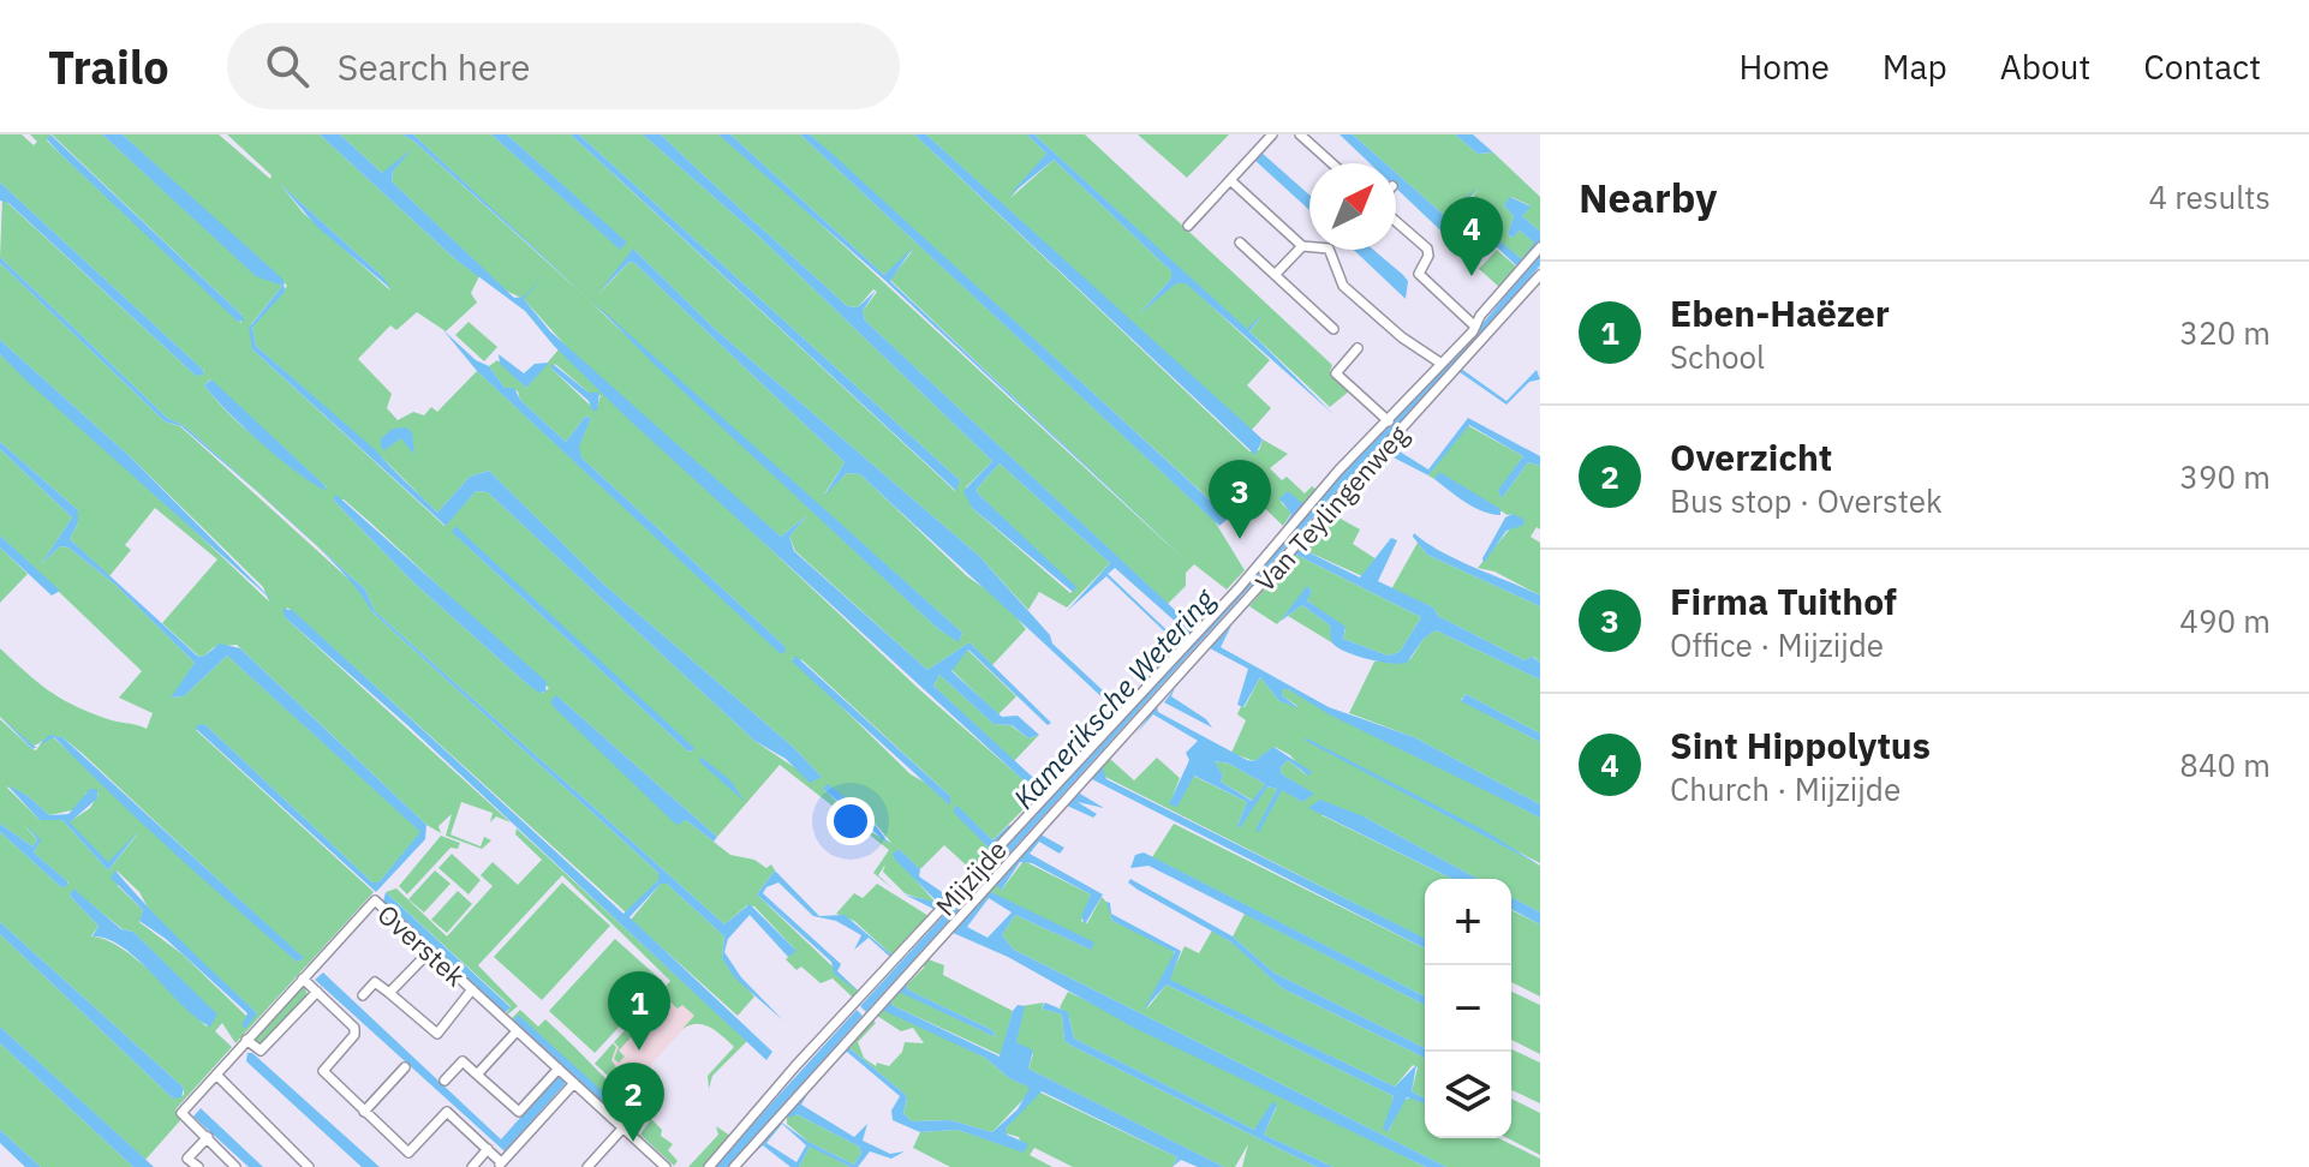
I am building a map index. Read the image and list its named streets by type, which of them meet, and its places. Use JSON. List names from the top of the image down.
{
  "streets": {
    "street": ["Van Teylingenweg", "Mijzijde", "Overstek"]
  },
  "crossings": [
    ["Van Teylingenweg", "Mijzijde"]
  ],
  "water": ["Kameriksche Wetering"],
  "north": "top right",
  "page": {
    "header": "Trailo",
    "search": "Search here",
    "nav": [
      "Home",
      "Map",
      "About",
      "Contact"
    ],
    "heading": ["Nearby", "4 results"],
    "pins": [
      "4",
      "3",
      "1",
      "2"
    ],
    "list": [
      {
        "mark": "1",
        "name": "Eben-Haëzer",
        "note": "School",
        "value": "320 m"
      },
      {
        "mark": "2",
        "name": "Overzicht",
        "note": "Bus stop · Overstek",
        "value": "390 m"
      },
      {
        "mark": "3",
        "name": "Firma Tuithof",
        "note": "Office · Mijzijde",
        "value": "490 m"
      },
      {
        "mark": "4",
        "name": "Sint Hippolytus",
        "note": "Church · Mijzijde",
        "value": "840 m"
      }
    ],
    "map_buttons": ["+", "−"]
  }
}
